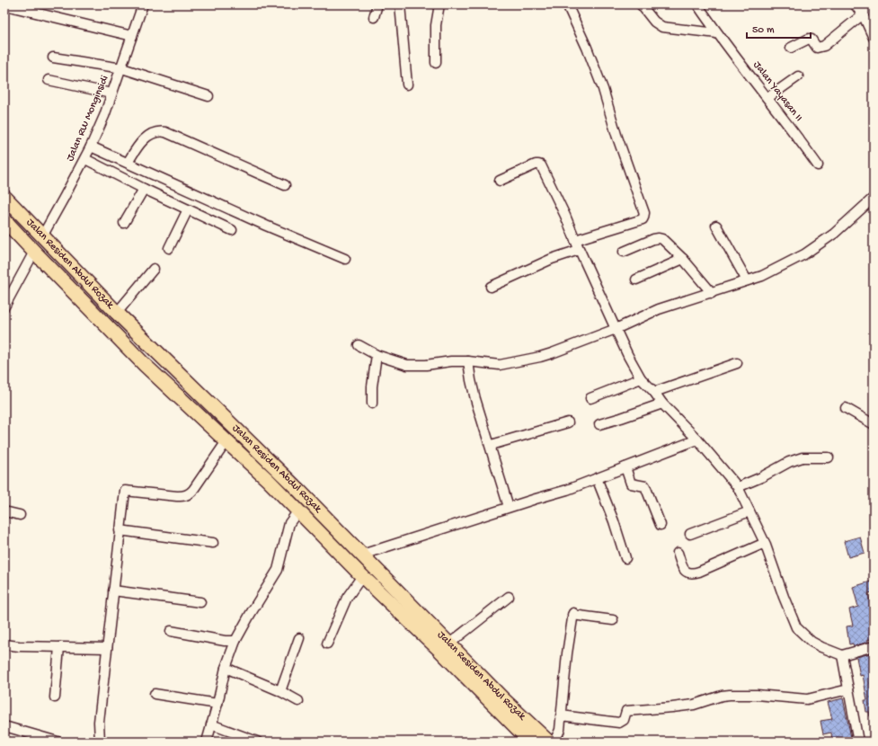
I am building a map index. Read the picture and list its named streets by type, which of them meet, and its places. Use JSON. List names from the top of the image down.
{
  "streets": {
    "highway": ["Jalan Residen Abdul Rozak"],
    "street": ["Jalan Yayasan II", "Jalan RW Monginsidi"]
  },
  "crossings": [
    ["Jalan RW Monginsidi", "Jalan Residen Abdul Rozak"]
  ],
  "scale_bar": "50 m"
}
